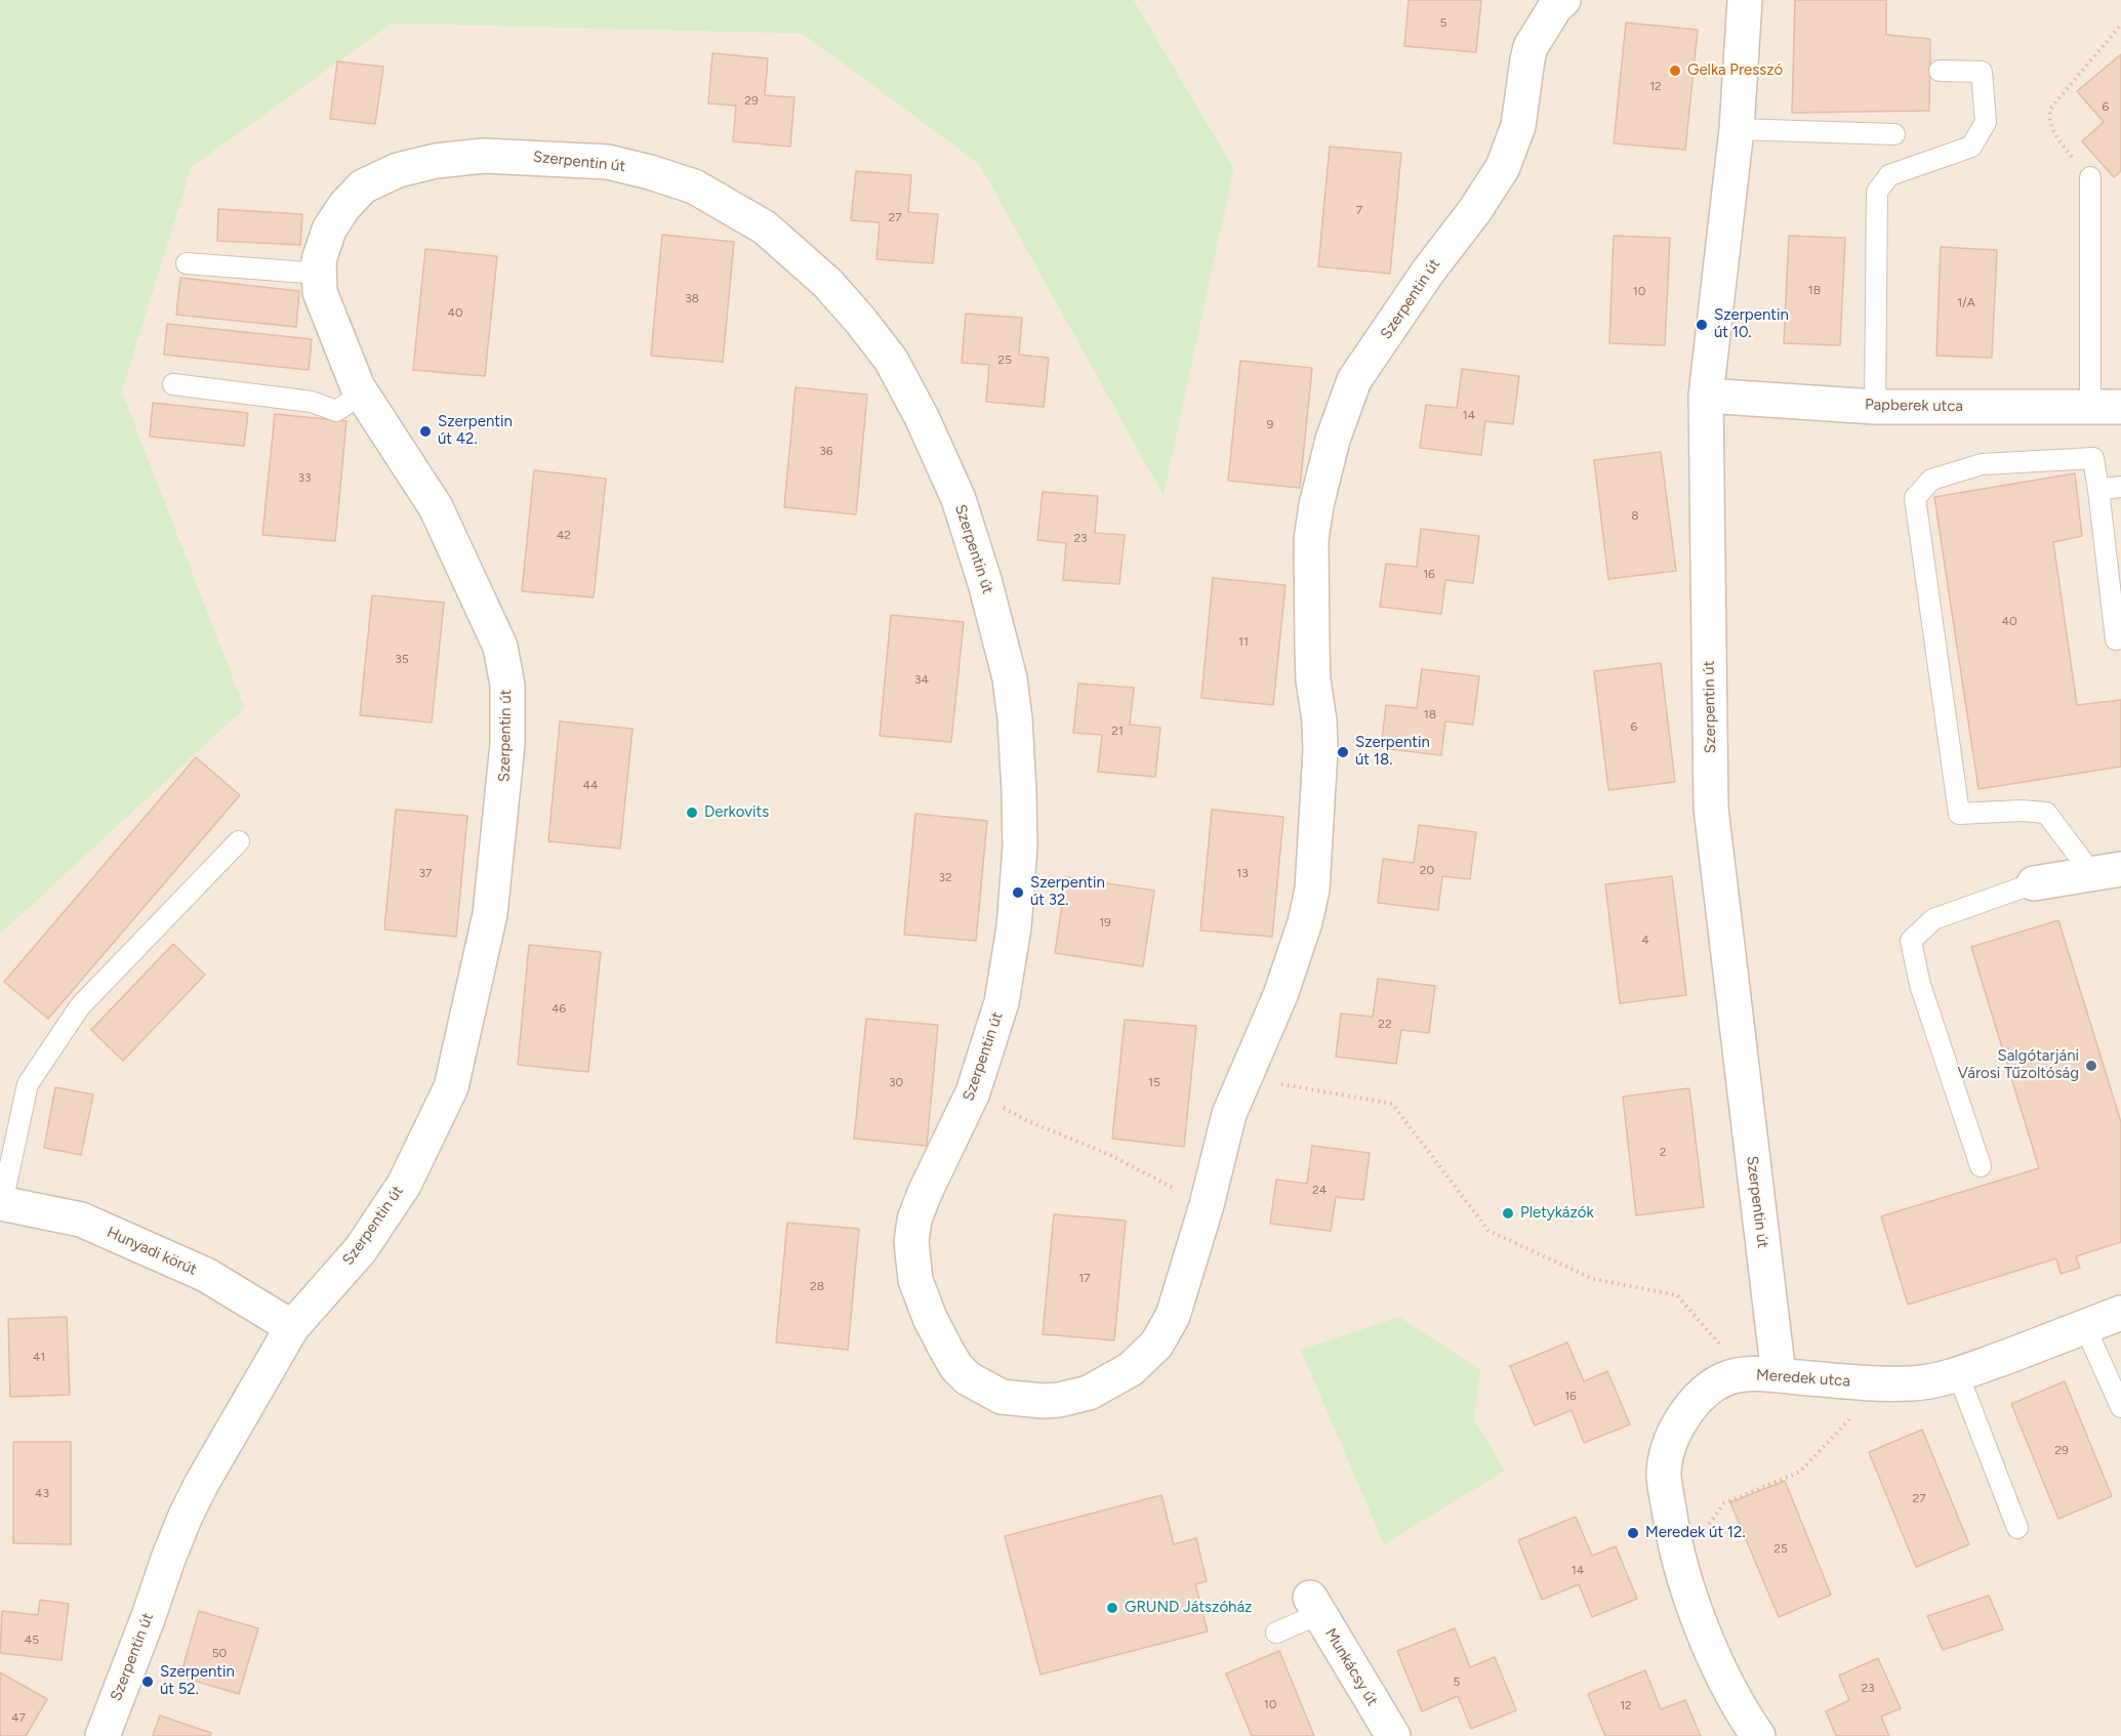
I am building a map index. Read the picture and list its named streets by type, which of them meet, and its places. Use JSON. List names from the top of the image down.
{
  "streets": {
    "street": [
      "Szerpentin út",
      "Papberek utca",
      "Hunyadi körút",
      "Meredek utca",
      "Munkácsy út"
    ]
  },
  "crossings": [
    ["Szerpentin út", "Papberek utca"],
    ["Szerpentin út", "Hunyadi körút"],
    ["Szerpentin út", "Meredek utca"]
  ],
  "places": [
    "Gelka Presszó",
    "Szerpentin út 10.",
    "Szerpentin út 42.",
    "Szerpentin út 18.",
    "Derkovits",
    "Szerpentin út 32.",
    "Salgótarjáni Városi Tűzoltóság",
    "Pletykázók",
    "Meredek út 12.",
    "GRUND Játszóház",
    "Szerpentin út 52."
  ],
  "house_numbers": [
    "5",
    "12",
    "29",
    "6",
    "7",
    "27",
    "1B",
    "10",
    "38",
    "1/A",
    "40",
    "25",
    "14",
    "9",
    "36",
    "33",
    "8",
    "42",
    "23",
    "16",
    "40",
    "11",
    "35",
    "34",
    "18",
    "6",
    "21",
    "44",
    "20",
    "37",
    "13",
    "32",
    "19",
    "4",
    "46",
    "22",
    "30",
    "15",
    "2",
    "24",
    "17",
    "28",
    "41",
    "16",
    "29",
    "43",
    "27",
    "25",
    "14",
    "45",
    "50",
    "5",
    "23",
    "10",
    "12",
    "47"
  ]
}
